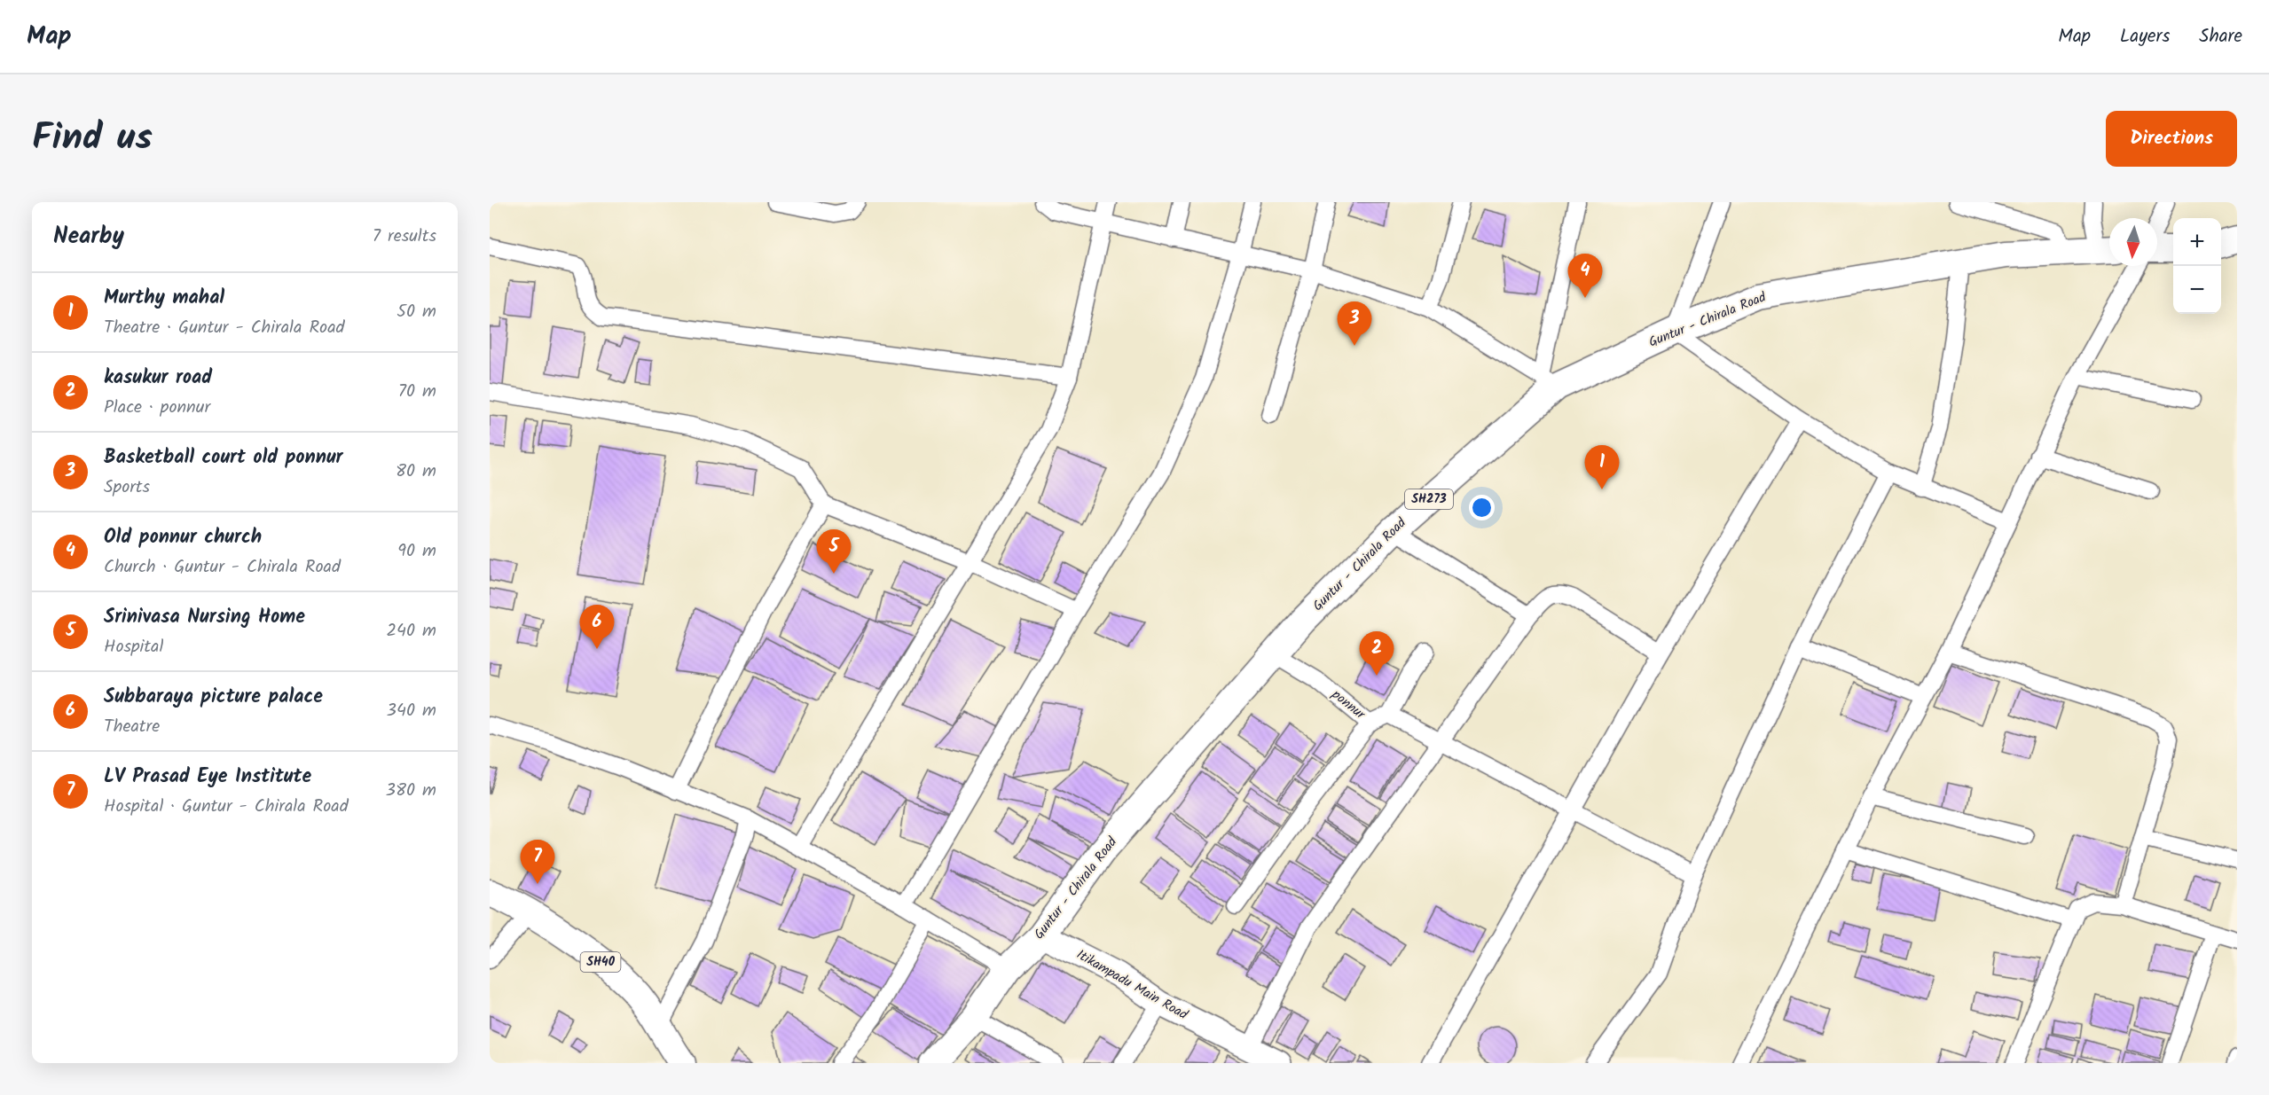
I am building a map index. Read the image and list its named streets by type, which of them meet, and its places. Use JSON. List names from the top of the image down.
{
  "streets": {
    "main road": ["Guntur - Chirala Road", "SH273", "SH40"],
    "street": ["ponnur", "Itikampadu Main Road"]
  },
  "crossings": [
    ["Guntur - Chirala Road", "ponnur"],
    ["Guntur - Chirala Road", "Itikampadu Main Road"]
  ],
  "north": "bottom",
  "page": {
    "header": "Map",
    "nav": ["Map", "Layers", "Share"],
    "title": "Find us",
    "buttons": "Directions",
    "heading": ["Nearby", "7 results"],
    "map_buttons": ["+", "−"],
    "pins": [
      "4",
      "3",
      "1",
      "5",
      "6",
      "2",
      "7"
    ],
    "list": [
      {
        "mark": "1",
        "name": "Murthy mahal",
        "note": "Theatre · Guntur - Chirala Road",
        "value": "50 m"
      },
      {
        "mark": "2",
        "name": "kasukur road",
        "note": "Place · ponnur",
        "value": "70 m"
      },
      {
        "mark": "3",
        "name": "Basketball court old ponnur",
        "note": "Sports",
        "value": "80 m"
      },
      {
        "mark": "4",
        "name": "Old ponnur church",
        "note": "Church · Guntur - Chirala Road",
        "value": "90 m"
      },
      {
        "mark": "5",
        "name": "Srinivasa Nursing Home",
        "note": "Hospital",
        "value": "240 m"
      },
      {
        "mark": "6",
        "name": "Subbaraya picture palace",
        "note": "Theatre",
        "value": "340 m"
      },
      {
        "mark": "7",
        "name": "LV Prasad Eye Institute",
        "note": "Hospital · Guntur - Chirala Road",
        "value": "380 m"
      }
    ]
  }
}
